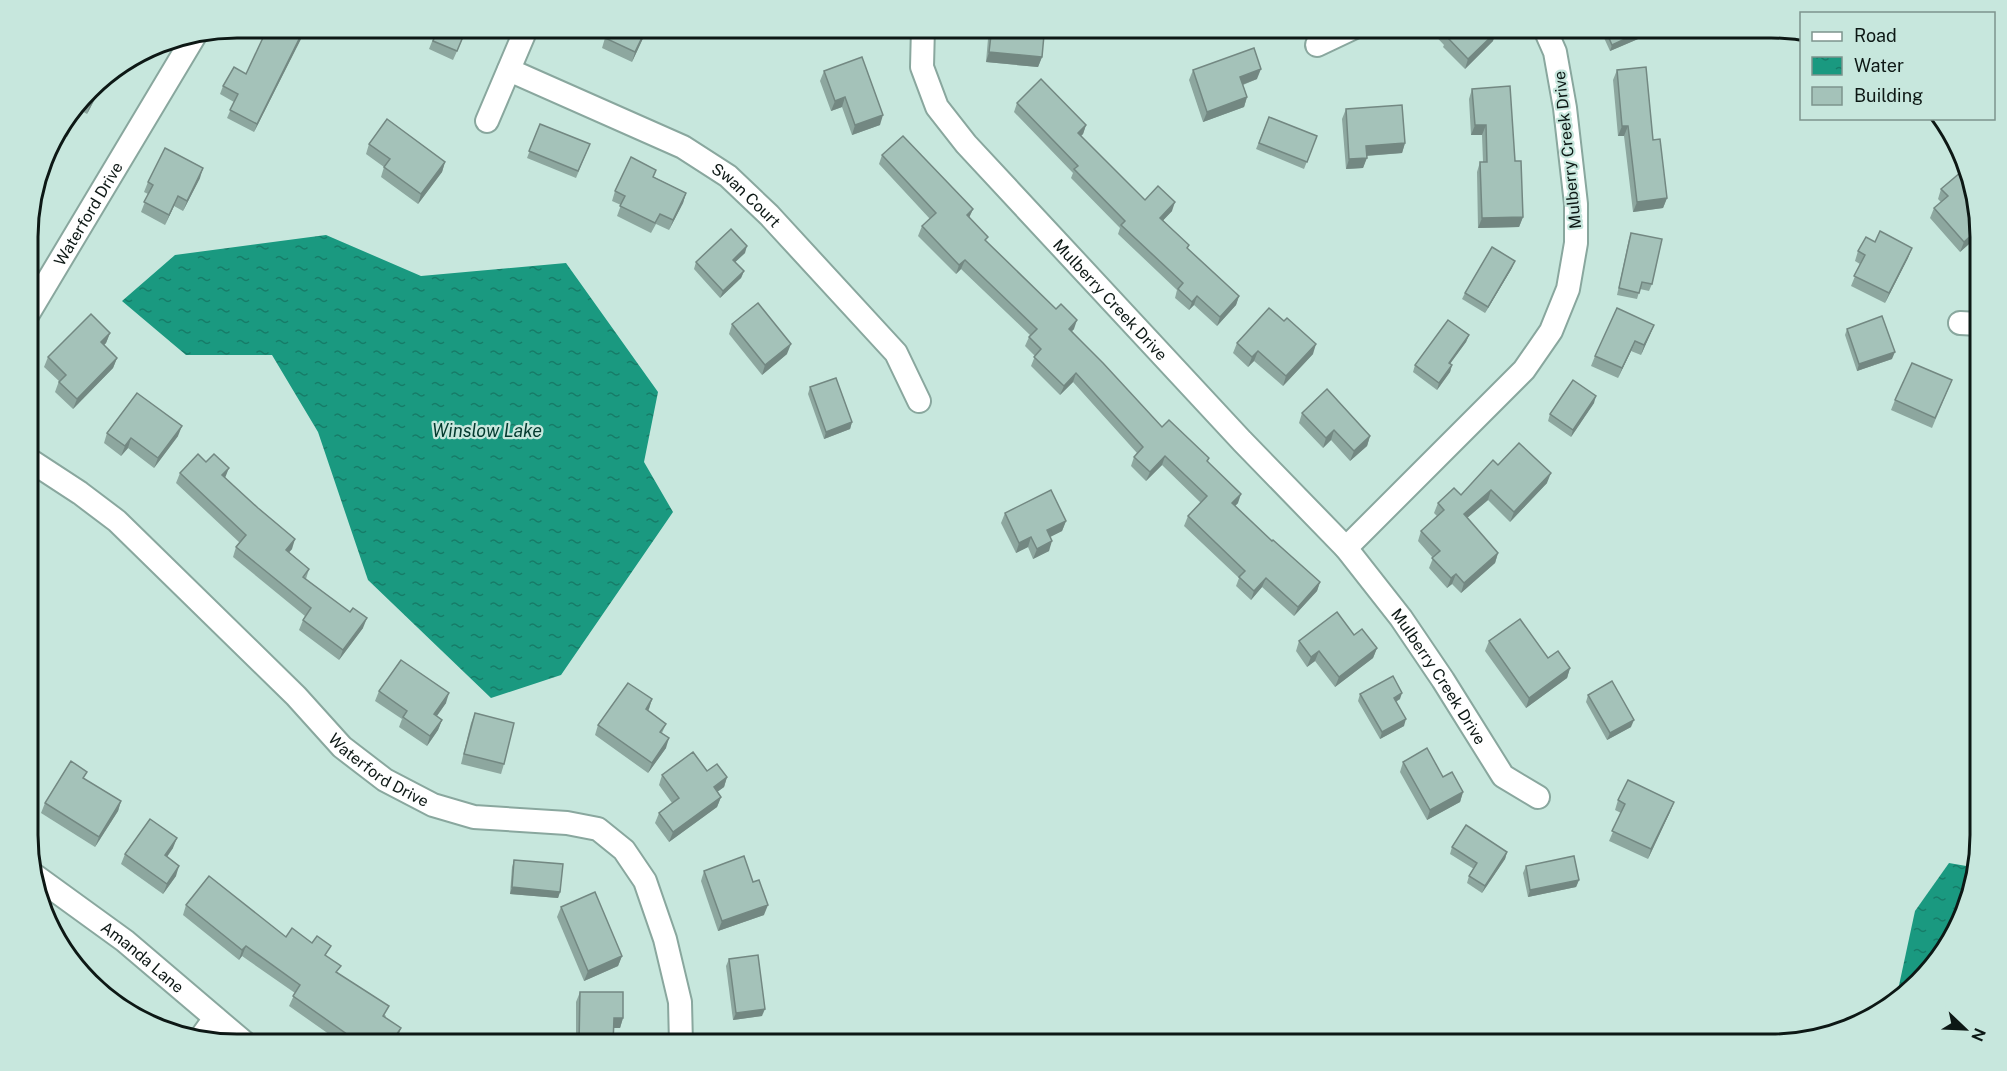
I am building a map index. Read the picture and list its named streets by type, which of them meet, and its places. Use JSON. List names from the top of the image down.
{
  "streets": {
    "street": [
      "Mulberry Creek Drive",
      "Swan Court",
      "Waterford Drive",
      "Amanda Lane"
    ]
  },
  "water": ["Winslow Lake"],
  "legend": ["Road", "Water", "Building"],
  "north": "bottom right"
}
